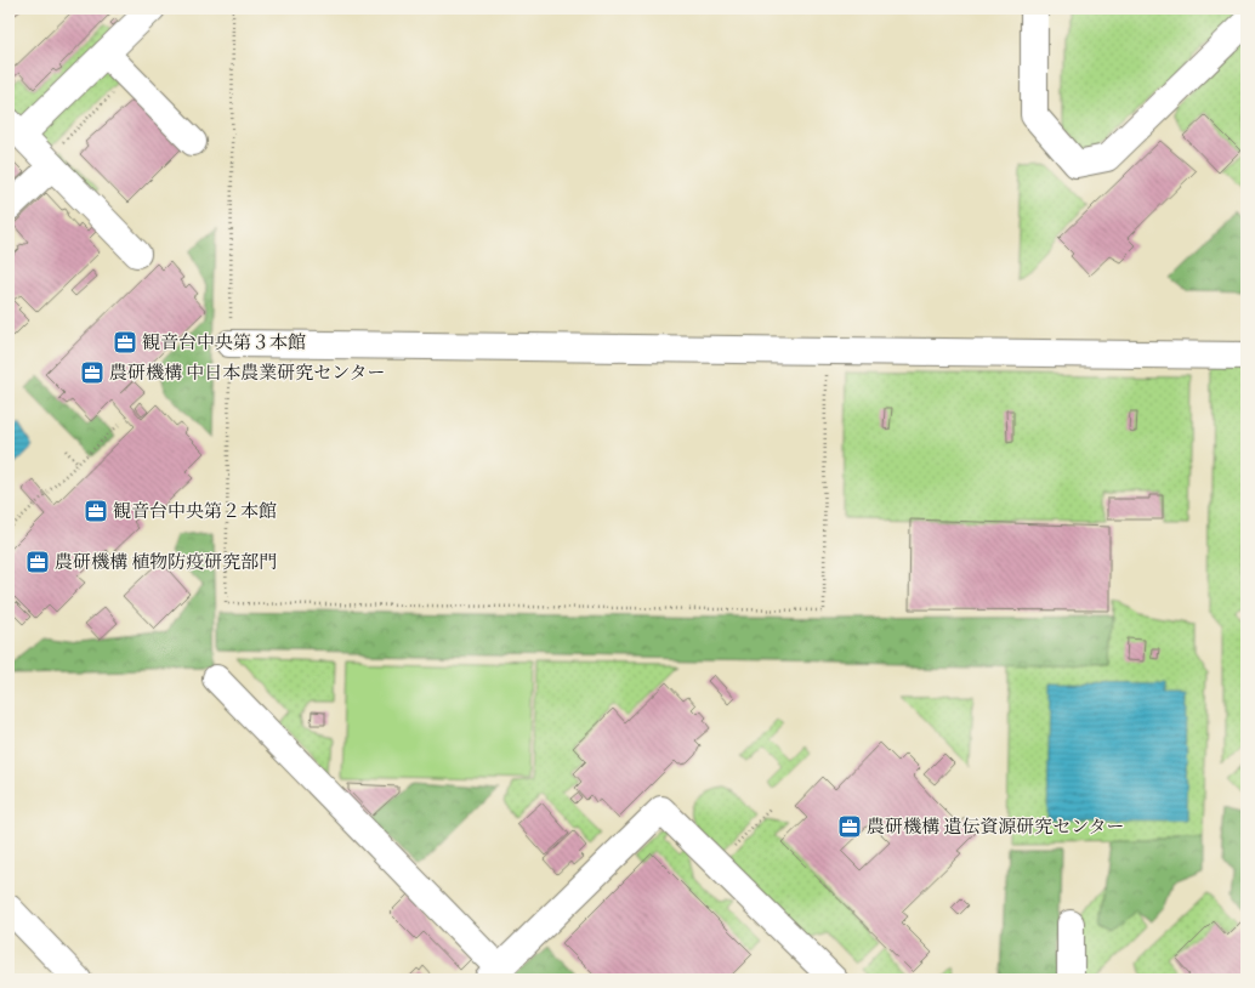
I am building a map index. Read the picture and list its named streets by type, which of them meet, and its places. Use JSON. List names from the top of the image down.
{
  "places": {
    "office": [
      "観音台中央第３本館",
      "農研機構 中日本農業研究センター",
      "観音台中央第２本館",
      "農研機構 植物防疫研究部門",
      "農研機構 遺伝資源研究センター"
    ]
  }
}
